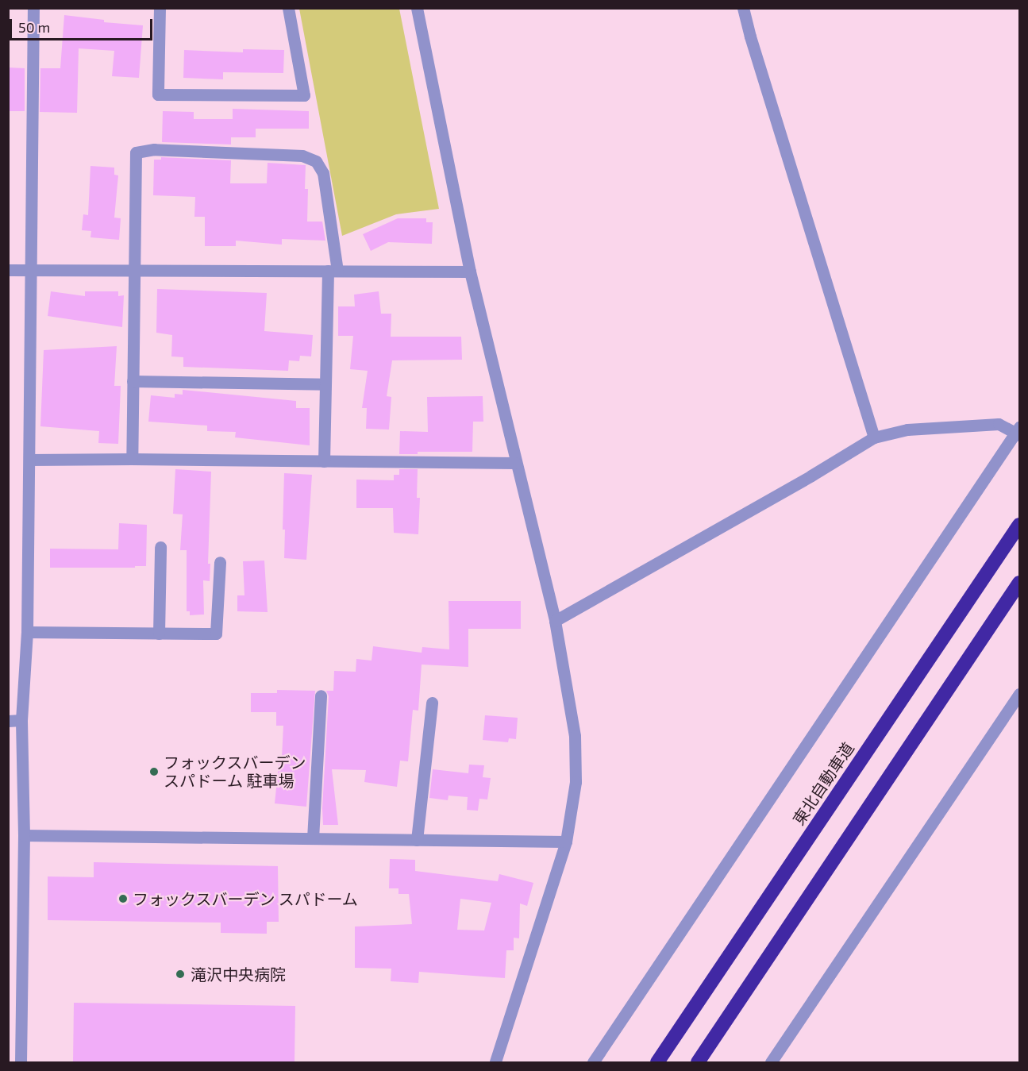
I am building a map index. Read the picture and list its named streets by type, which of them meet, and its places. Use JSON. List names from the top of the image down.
{
  "streets": {
    "highway": ["東北自動車道"]
  },
  "places": ["フォックスバーデン スパドーム 駐車場", "フォックスバーデン スパドーム", "滝沢中央病院"],
  "scale_bar": "50 m"
}
